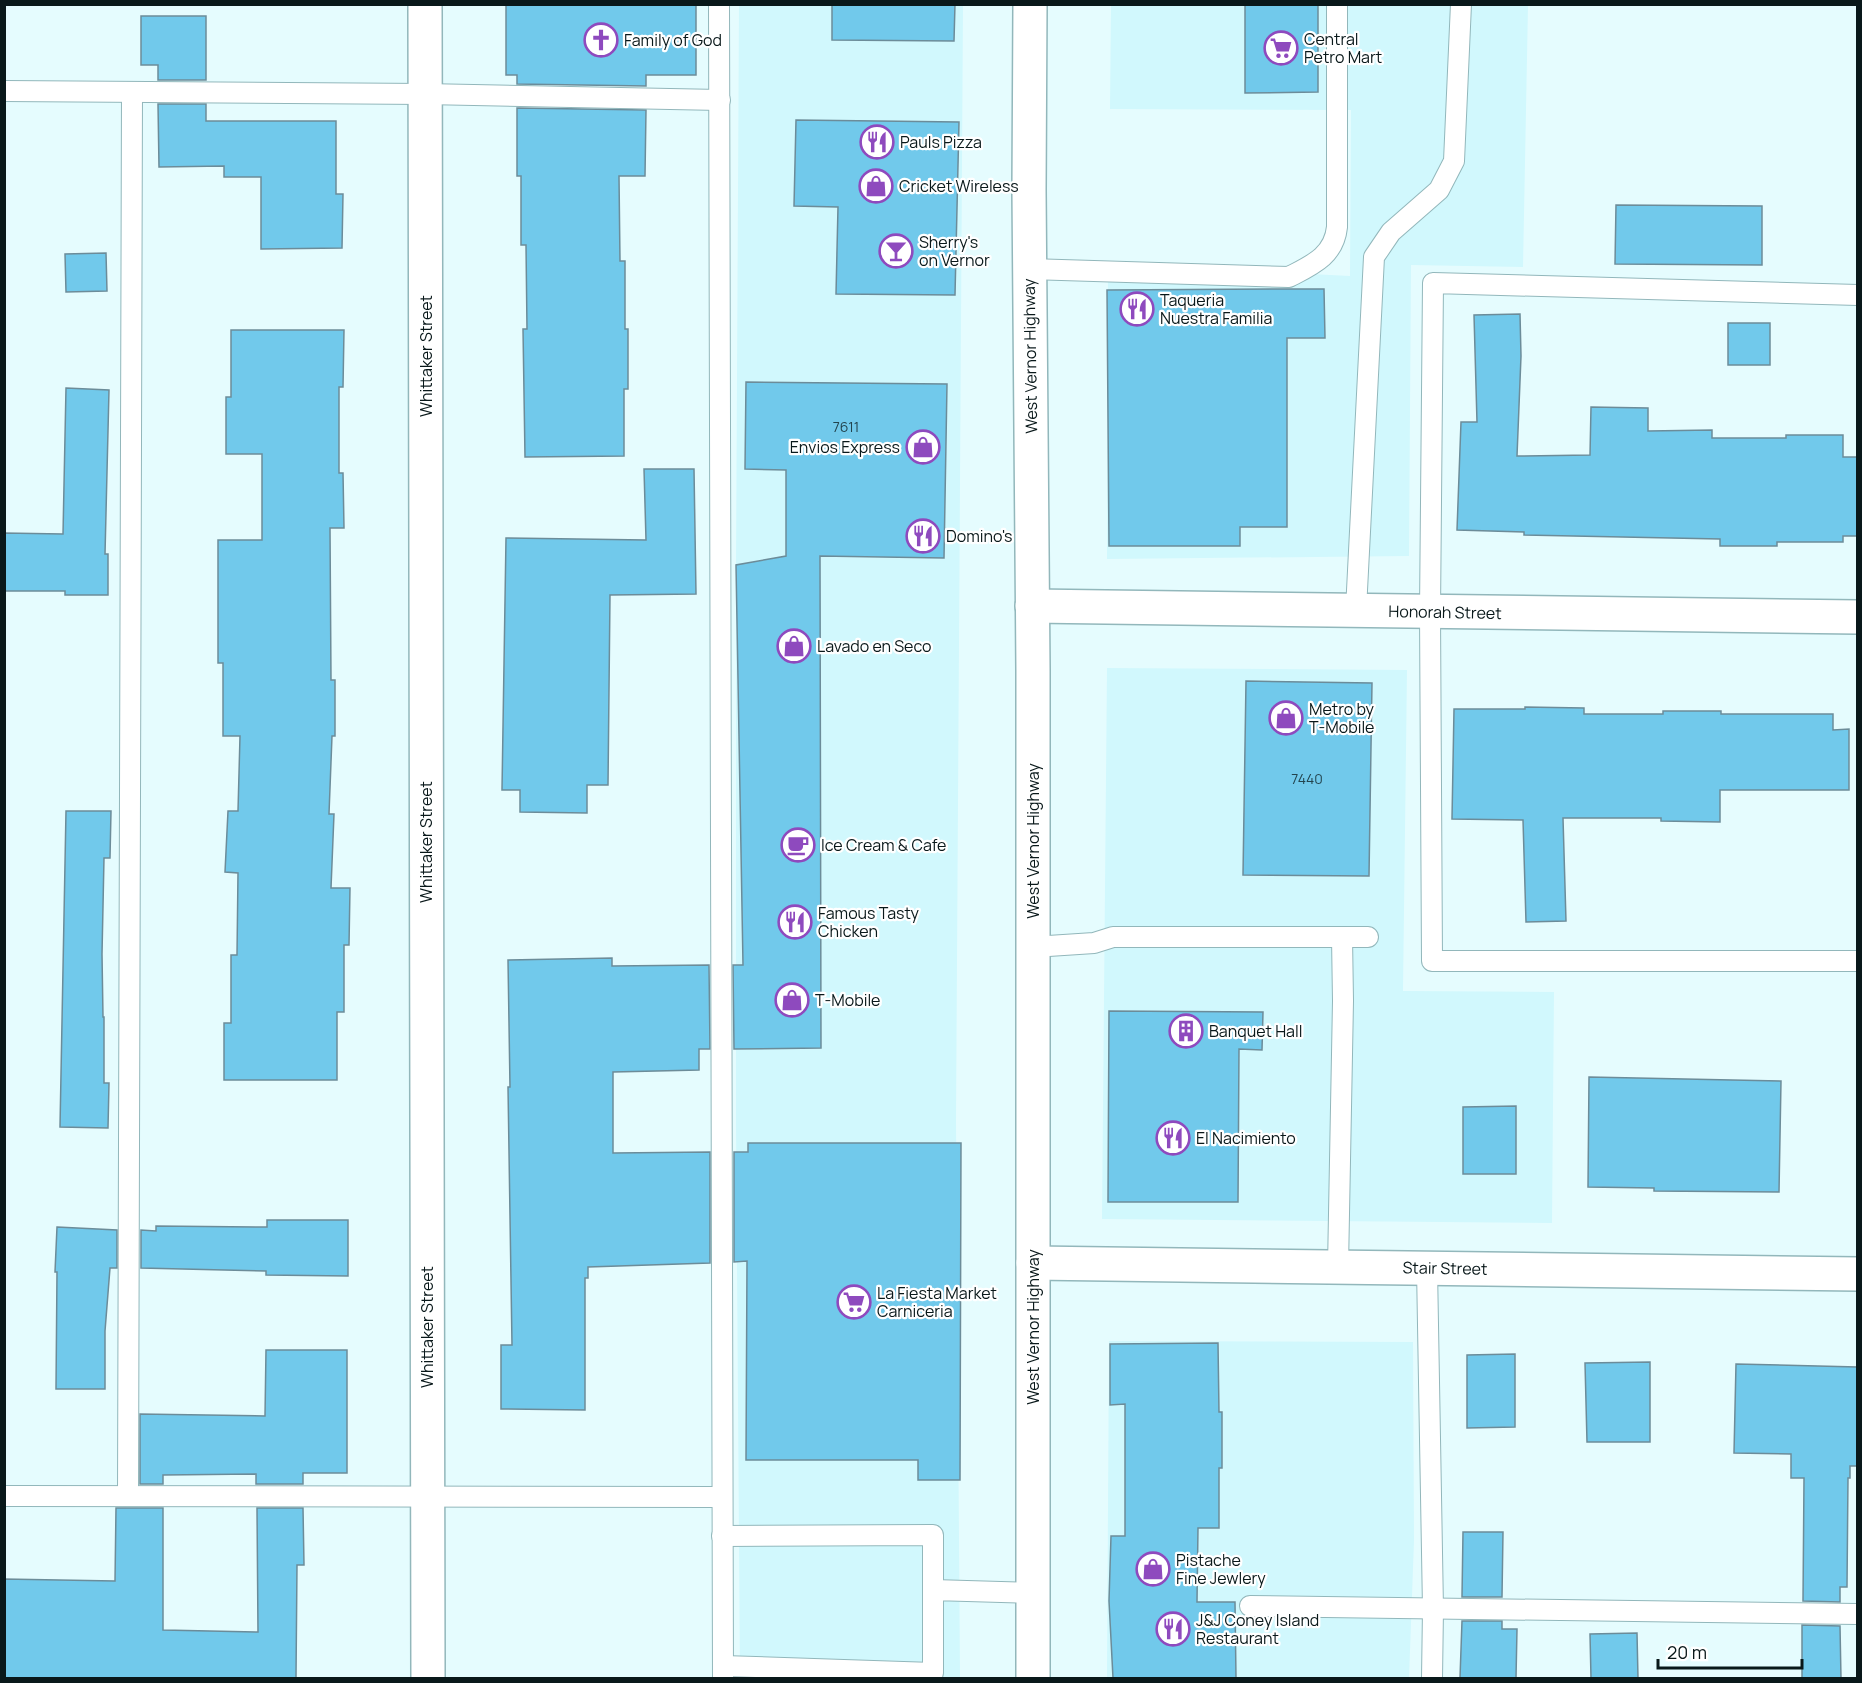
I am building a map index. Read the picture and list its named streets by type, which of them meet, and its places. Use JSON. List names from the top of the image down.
{
  "streets": {
    "street": [
      "Whittaker Street",
      "West Vernor Highway",
      "Honorah Street",
      "Stair Street"
    ]
  },
  "crossings": [
    ["West Vernor Highway", "Honorah Street"],
    ["West Vernor Highway", "Stair Street"]
  ],
  "places": {
    "church": ["Family of God"],
    "supermarket": ["Central Petro Mart", "La Fiesta Market Carniceria"],
    "restaurant": [
      "Pauls Pizza",
      "Taqueria Nuestra Familia",
      "Domino's",
      "Famous Tasty Chicken",
      "El Nacimiento",
      "J&J Coney Island Restaurant"
    ],
    "shop": [
      "Cricket Wireless",
      "Envios Express",
      "Lavado en Seco",
      "Metro by T-Mobile",
      "T-Mobile",
      "Pistache Fine Jewlery"
    ],
    "bar": ["Sherry's on Vernor"],
    "cafe": ["Ice Cream & Cafe"],
    "building": ["Banquet Hall"]
  },
  "house_numbers": ["7611", "7440"],
  "scale_bar": "20 m"
}
